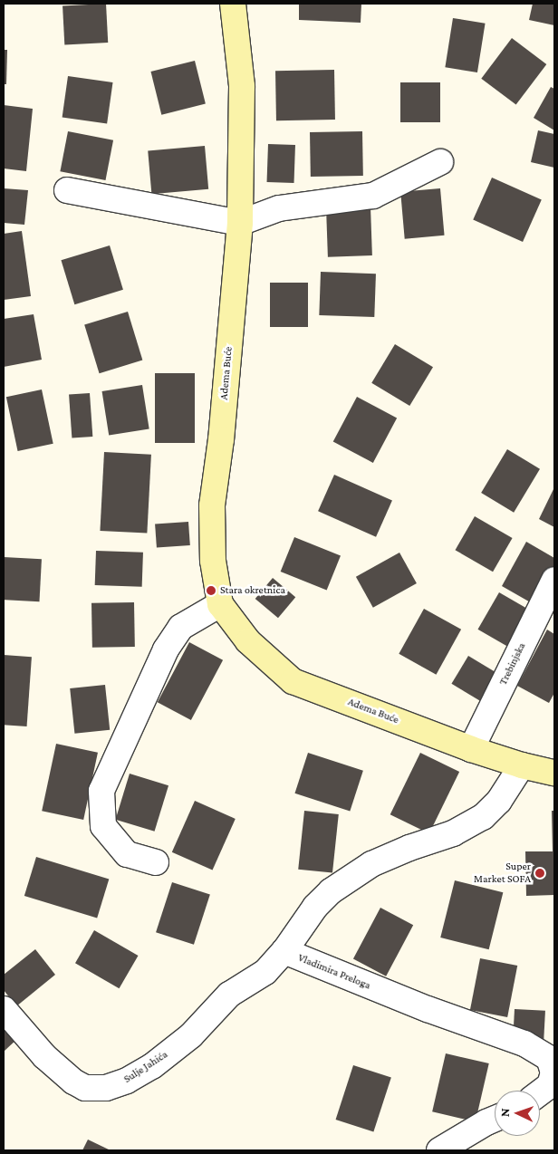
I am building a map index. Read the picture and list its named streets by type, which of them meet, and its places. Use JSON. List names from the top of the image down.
{
  "streets": {
    "street": [
      "Adema Buće",
      "Trebinjska",
      "Vladimira Preloga",
      "Sulje Jahića"
    ]
  },
  "crossings": [
    ["Adema Buće", "Trebinjska"],
    ["Adema Buće", "Vladimira Preloga"],
    ["Vladimira Preloga", "Sulje Jahića"]
  ],
  "places": ["Stara okretnica", "Super Market SOFA"],
  "north": "left"
}
